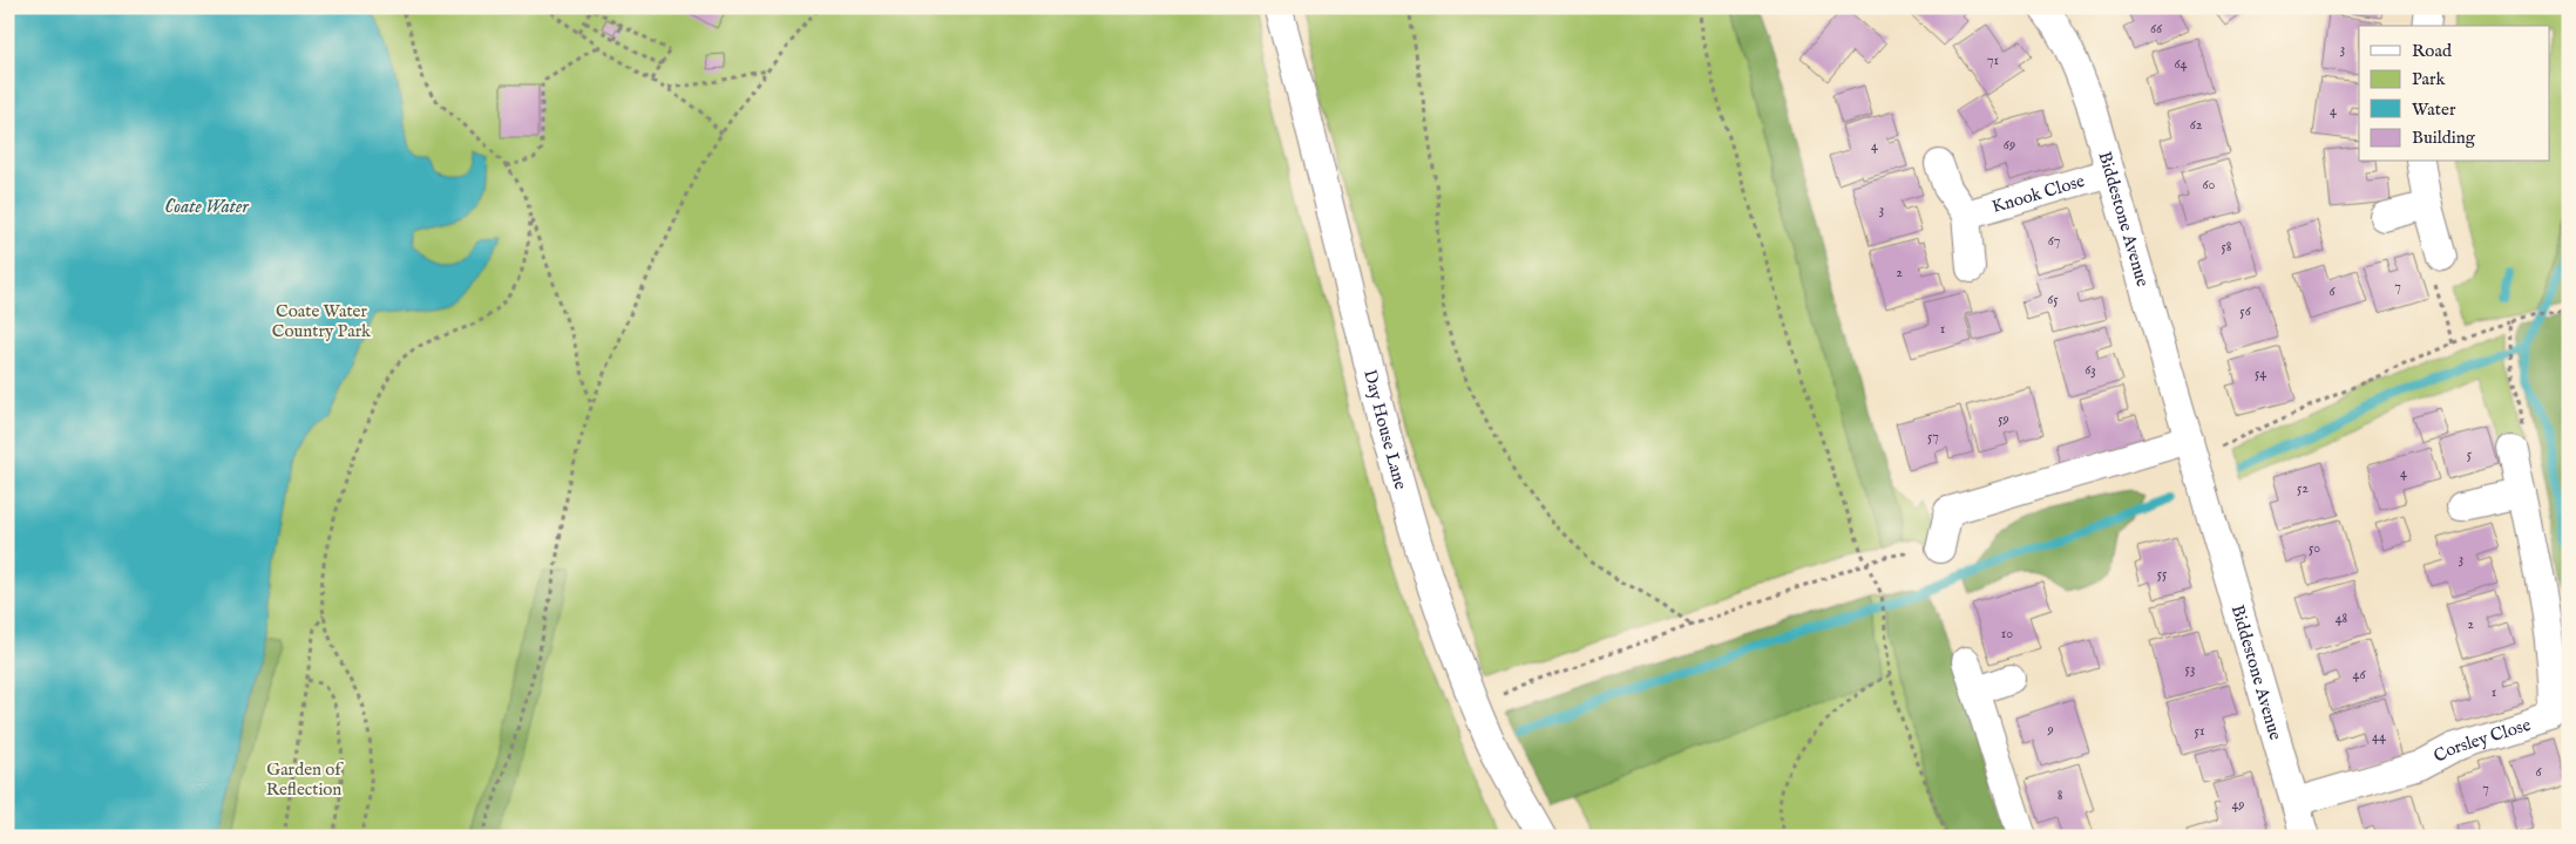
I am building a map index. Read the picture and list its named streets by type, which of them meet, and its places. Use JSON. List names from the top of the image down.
{
  "streets": {
    "street": [
      "Knook Close",
      "Biddestone Avenue",
      "Day House Lane",
      "Corsley Close"
    ]
  },
  "crossings": [
    ["Knook Close", "Biddestone Avenue"],
    ["Biddestone Avenue", "Corsley Close"]
  ],
  "water": ["Coate Water"],
  "parks": ["Coate Water Country Park", "Garden of Reflection"],
  "house_numbers": [
    "66",
    "3",
    "71",
    "64",
    "4",
    "62",
    "69",
    "4",
    "60",
    "3",
    "67",
    "58",
    "2",
    "7",
    "6",
    "65",
    "56",
    "1",
    "63",
    "54",
    "59",
    "57",
    "5",
    "4",
    "52",
    "50",
    "3",
    "55",
    "48",
    "2",
    "10",
    "53",
    "46",
    "1",
    "9",
    "51",
    "44",
    "6",
    "7",
    "8",
    "49"
  ],
  "legend": [
    "Road",
    "Park",
    "Water",
    "Building"
  ]
}
